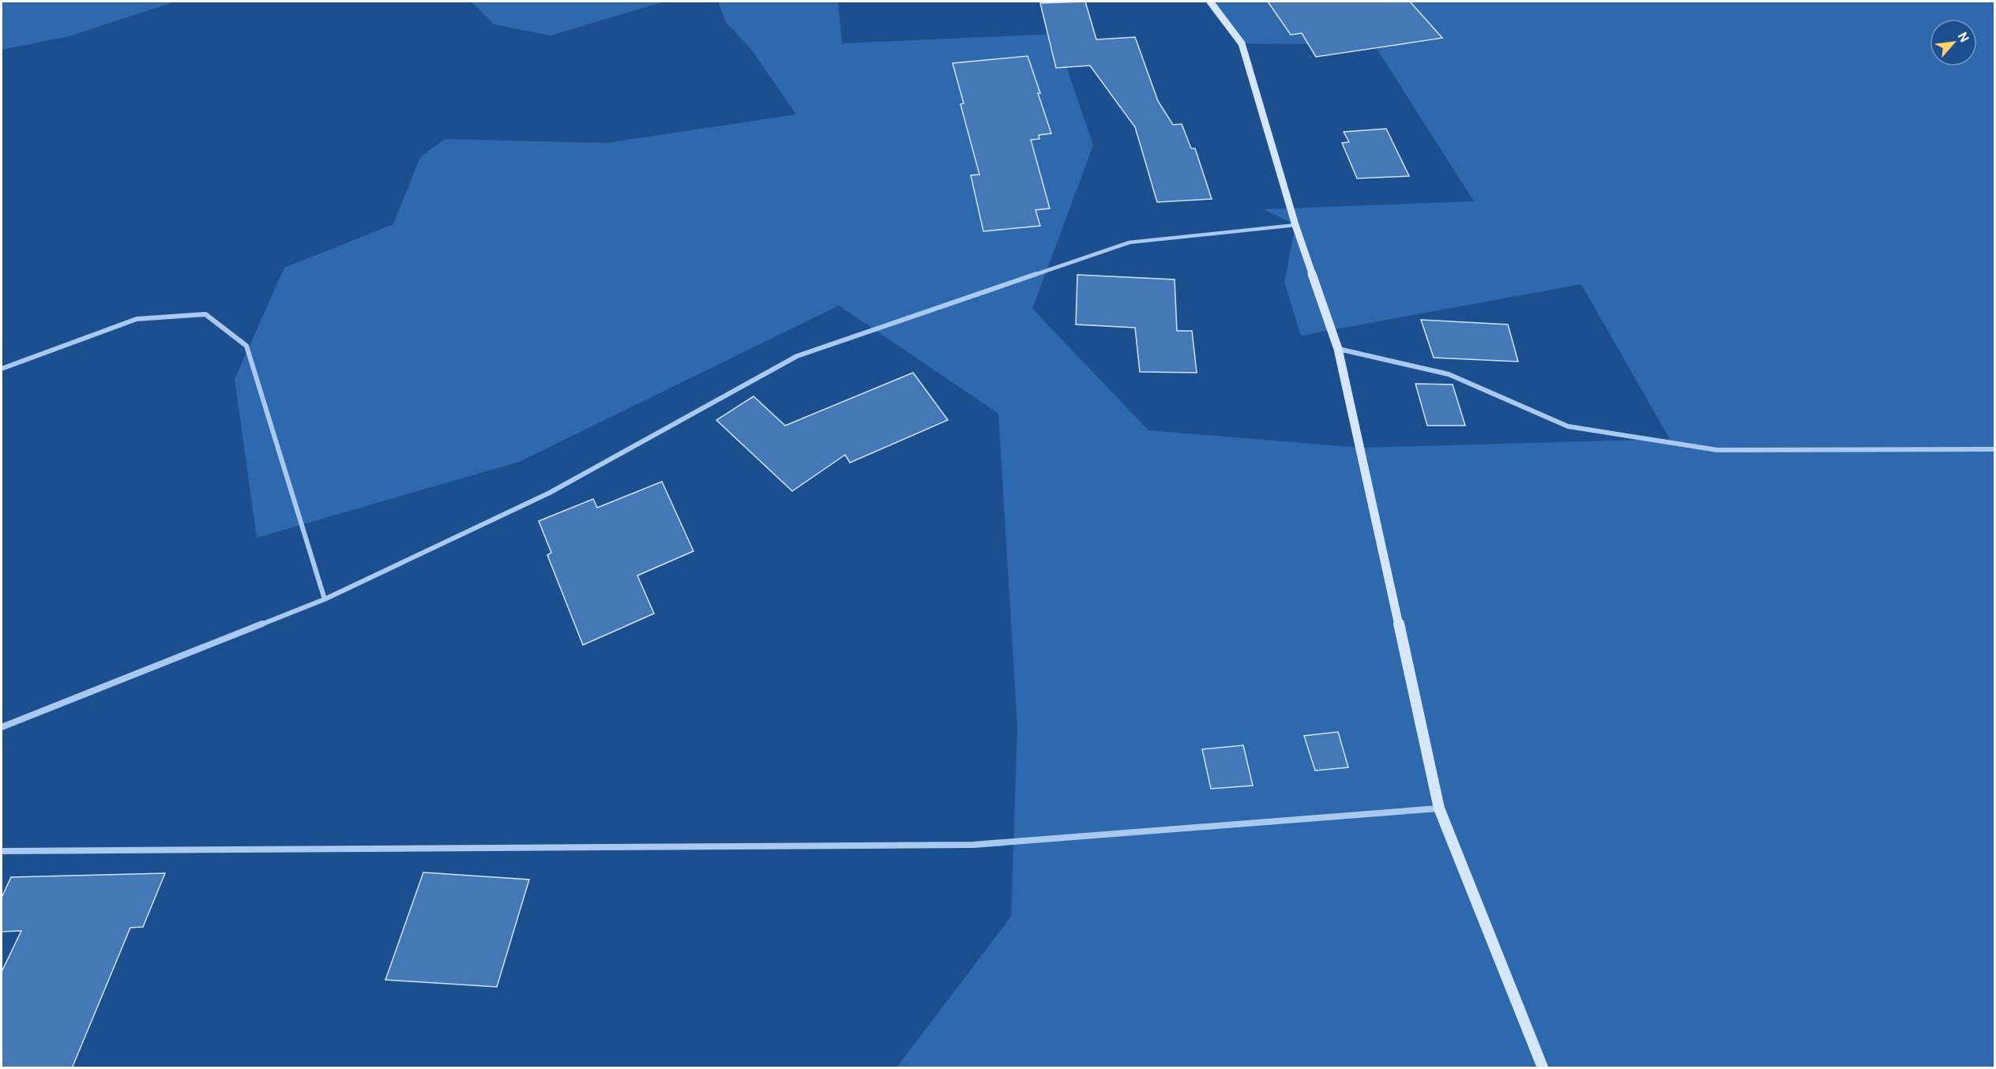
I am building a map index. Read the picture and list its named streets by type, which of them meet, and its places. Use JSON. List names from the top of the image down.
{
  "north": "top right"
}
